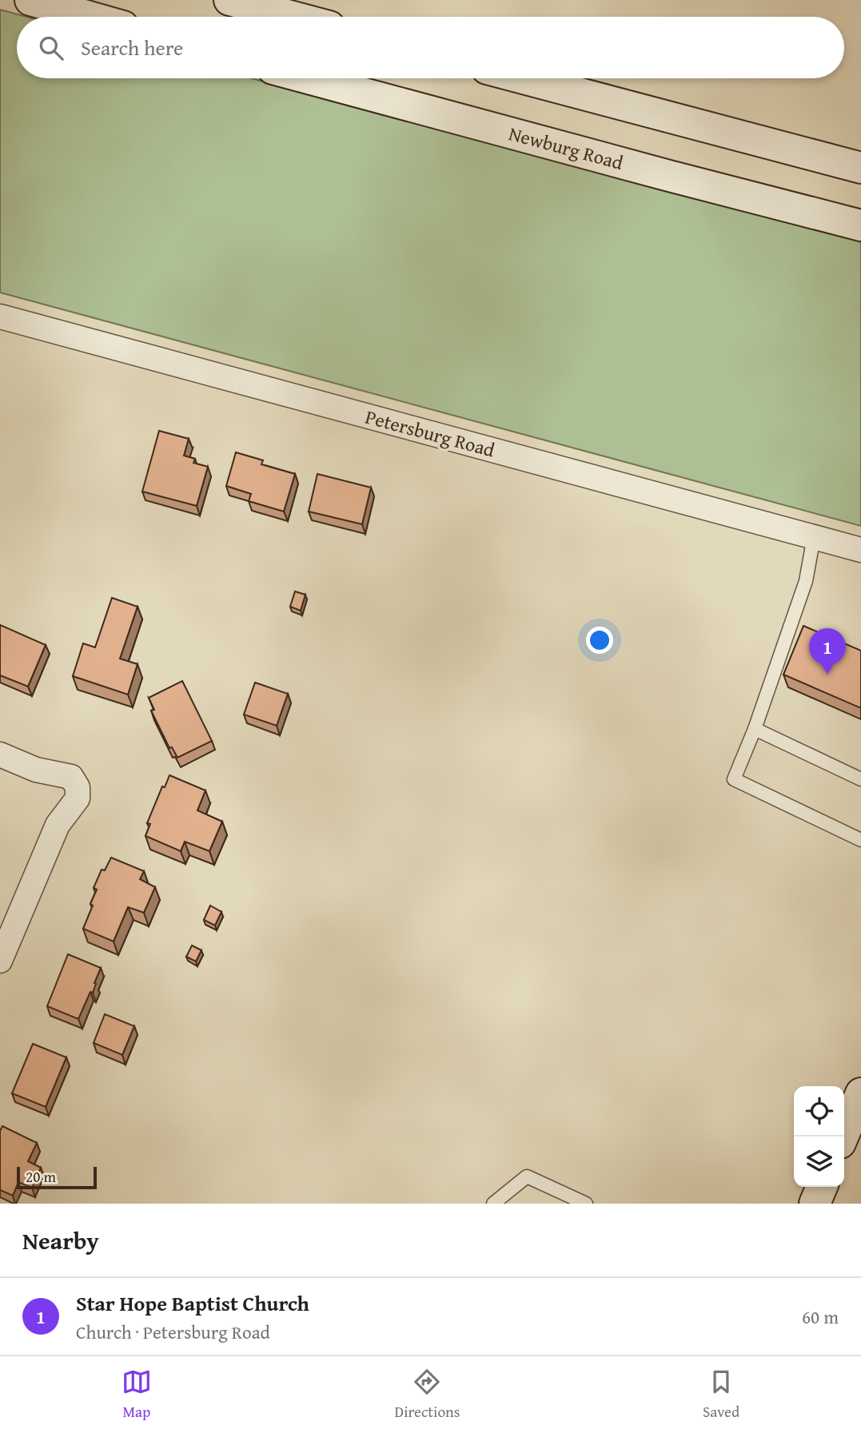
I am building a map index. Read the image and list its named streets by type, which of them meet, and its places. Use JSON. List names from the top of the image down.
{
  "streets": {
    "main road": ["Newburg Road"],
    "street": ["Petersburg Road"]
  },
  "scale_bar": "20 m",
  "page": {
    "search": "Search here",
    "pins": "1",
    "scale": "20 m",
    "heading": "Nearby",
    "list": [
      {
        "mark": "1",
        "name": "Star Hope Baptist Church",
        "note": "Church · Petersburg Road",
        "value": "60 m"
      }
    ],
    "nav": ["Map", "Directions", "Saved"]
  }
}
